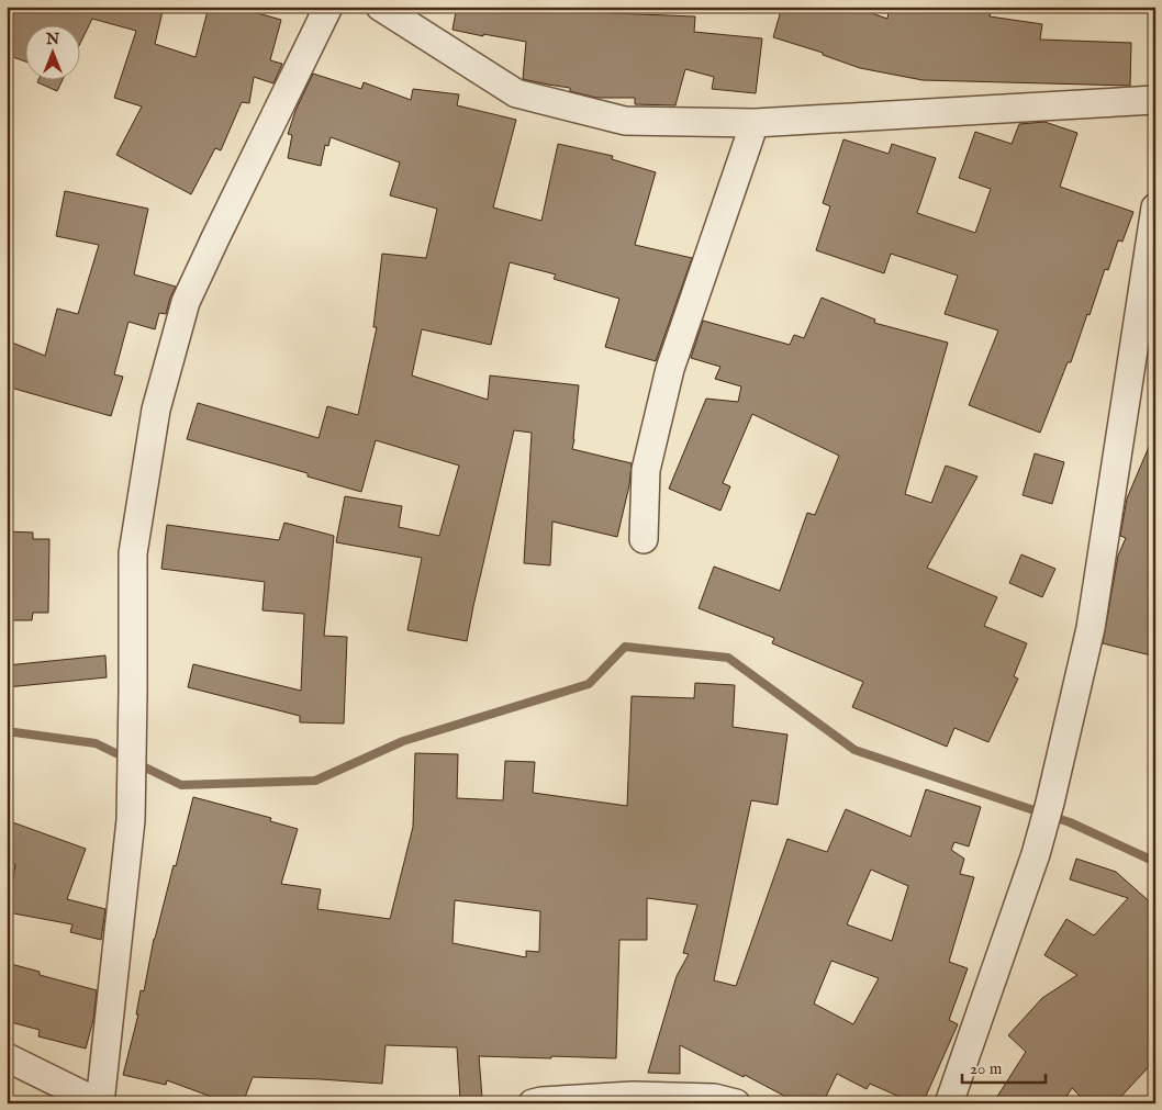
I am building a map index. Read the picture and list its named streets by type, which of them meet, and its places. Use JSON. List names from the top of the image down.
{
  "scale_bar": "20 m",
  "north": "top"
}
